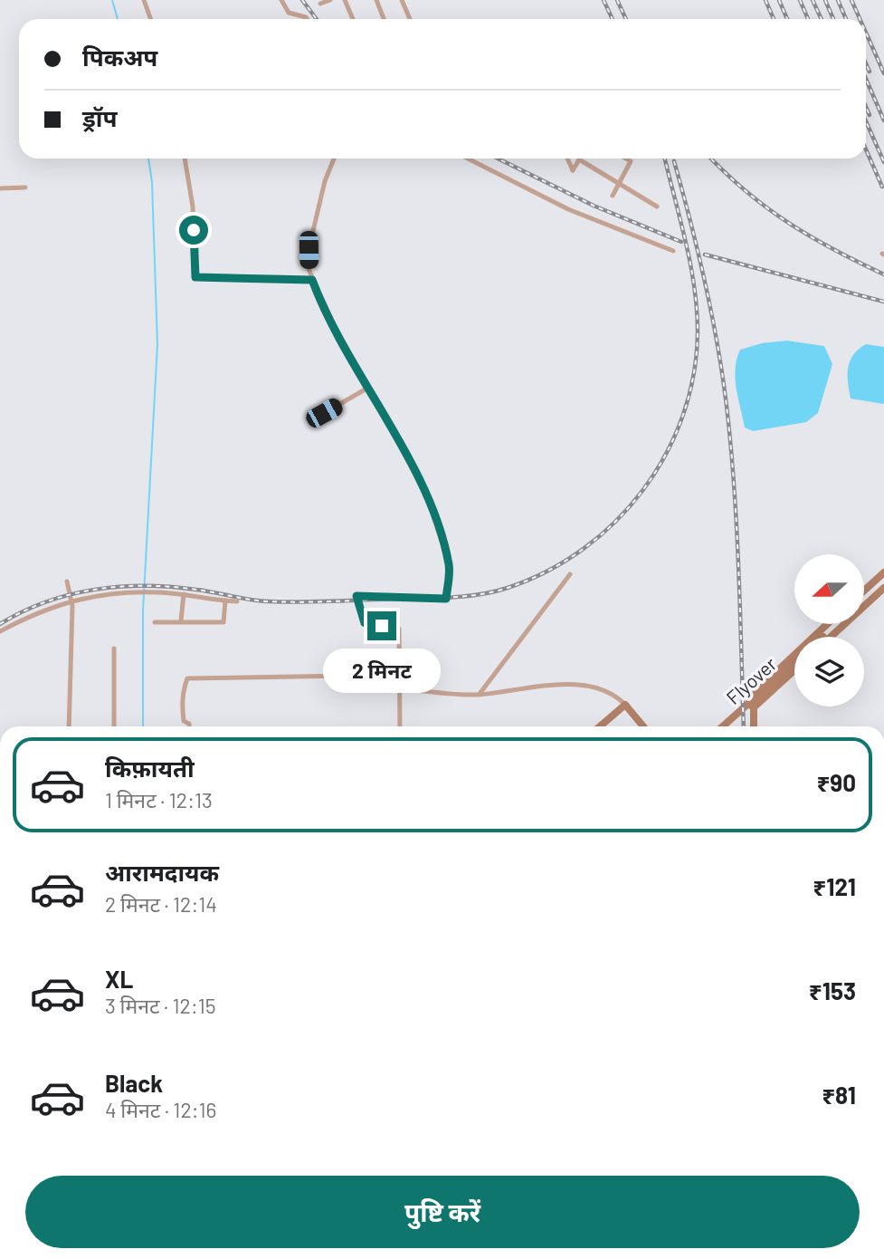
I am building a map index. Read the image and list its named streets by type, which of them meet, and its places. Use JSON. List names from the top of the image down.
{
  "streets": {
    "street": ["Flyover"]
  },
  "north": "left",
  "page": {
    "banner": ["पिकअप", "ड्रॉप"],
    "bubble": "2 मिनट",
    "list": [
      {
        "name": "किफ़ायती",
        "note": "1 मिनट · 12:13",
        "value": "₹90"
      },
      {
        "name": "आरामदायक",
        "note": "2 मिनट · 12:14",
        "value": "₹121"
      },
      {
        "name": "XL",
        "note": "3 मिनट · 12:15",
        "value": "₹153"
      },
      {
        "name": "Black",
        "note": "4 मिनट · 12:16",
        "value": "₹81"
      }
    ],
    "buttons": "पुष्टि करें"
  }
}
